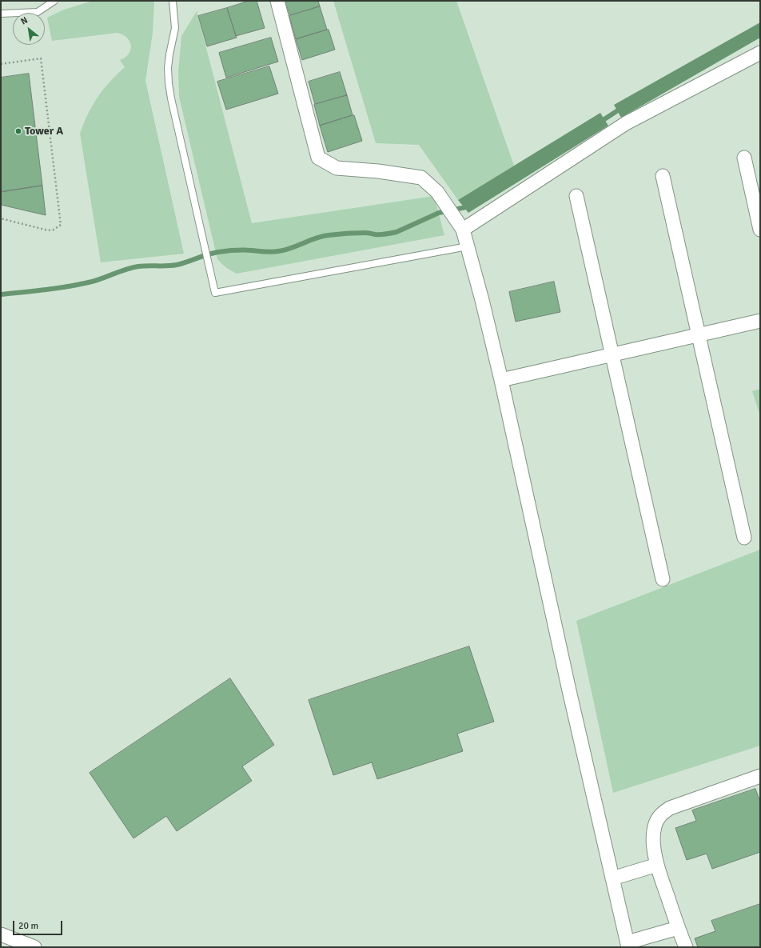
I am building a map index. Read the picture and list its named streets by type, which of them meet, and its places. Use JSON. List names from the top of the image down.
{
  "places": ["Tower A"],
  "scale_bar": "20 m",
  "north": "top left"
}
